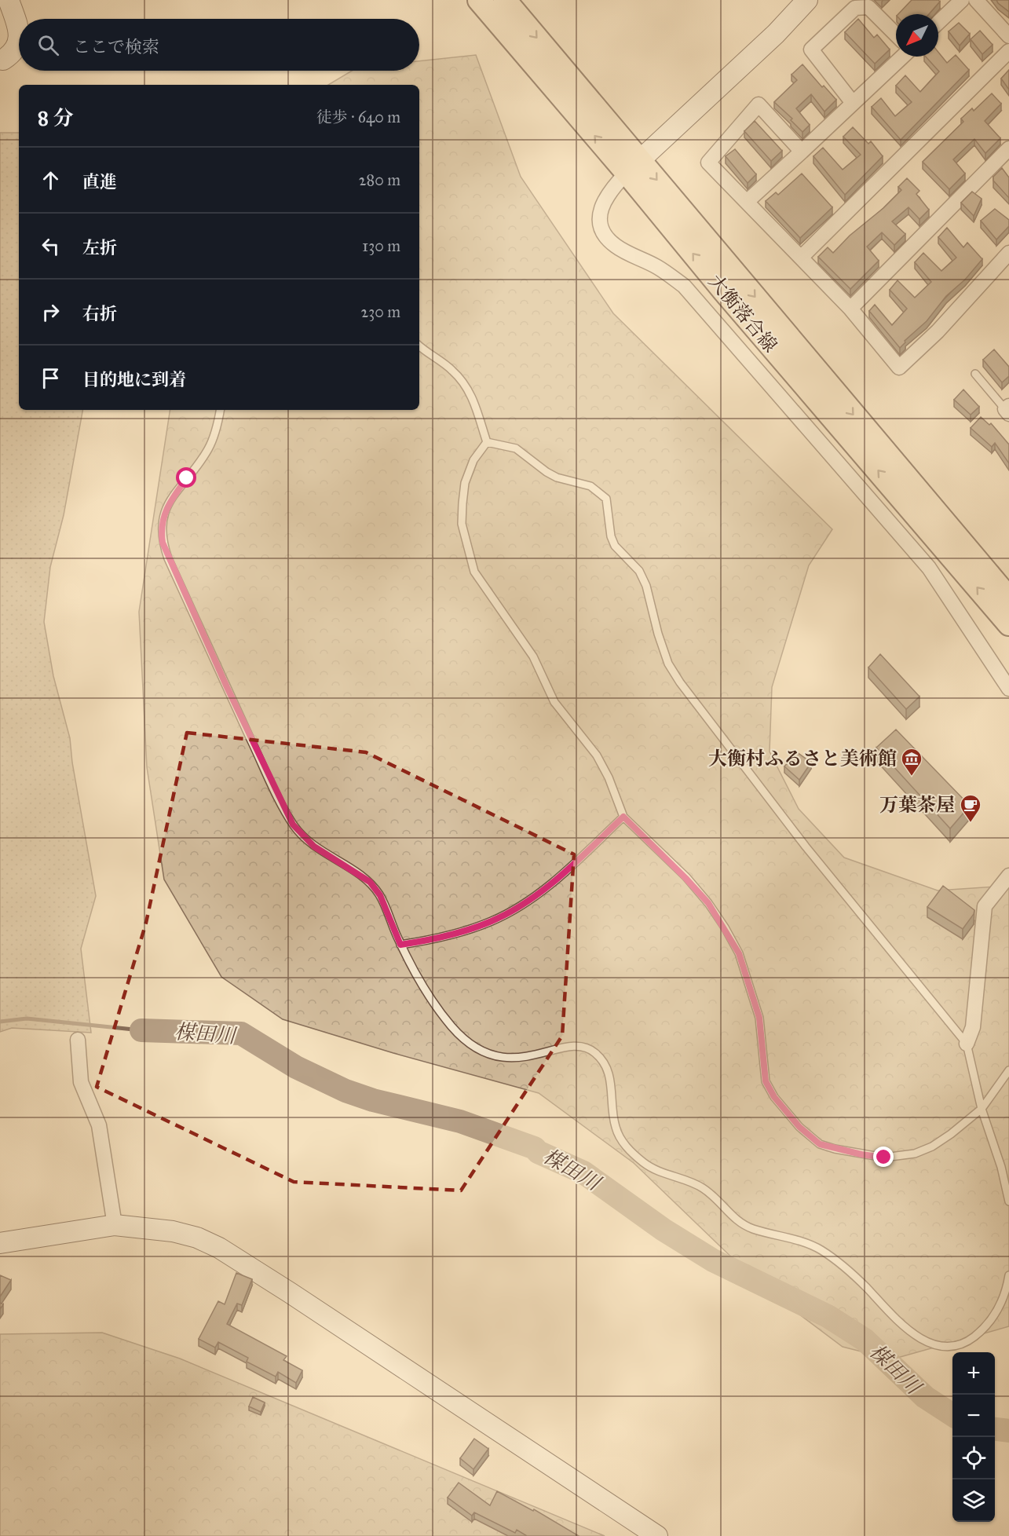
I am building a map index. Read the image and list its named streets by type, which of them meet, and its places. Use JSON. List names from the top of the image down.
{
  "streets": {
    "main road": ["大衡落合線"]
  },
  "water": ["楳田川"],
  "places": {
    "museum": ["大衡村ふるさと美術館"],
    "cafe": ["万葉茶屋"]
  },
  "north": "bottom left",
  "page": {
    "search": "ここで検索",
    "heading": ["8 分", "徒歩 · 640 m"],
    "list": [
      ["直進", "280 m"],
      ["左折", "130 m"],
      ["右折", "230 m"],
      "目的地に到着"
    ],
    "map_buttons": ["+", "−"]
  }
}
